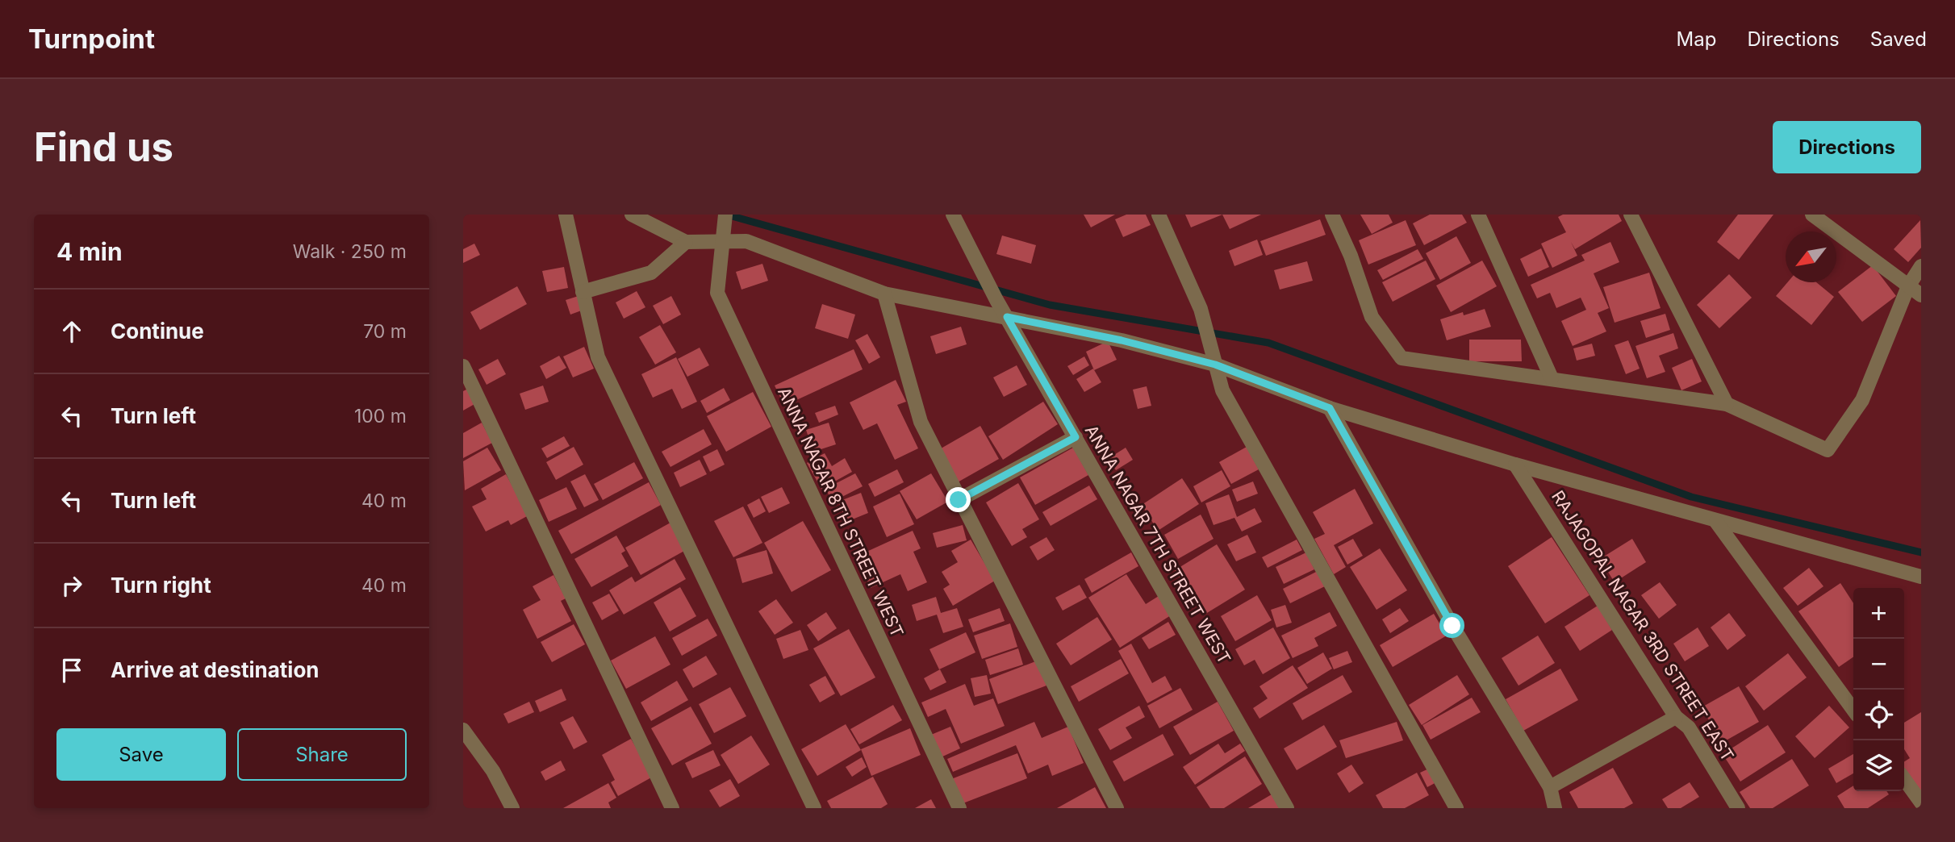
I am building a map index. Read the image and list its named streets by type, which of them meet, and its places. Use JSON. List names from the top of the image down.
{
  "streets": {
    "street": ["ANNA NAGAR 8TH STREET WEST", "ANNA NAGAR 7TH STREET WEST", "RAJAGOPAL NAGAR 3RD STREET EAST"]
  },
  "north": "bottom left",
  "page": {
    "header": "Turnpoint",
    "nav": ["Map", "Directions", "Saved"],
    "buttons": [
      "Directions",
      ["Save", "Share"]
    ],
    "title": "Find us",
    "heading": ["4 min", "Walk · 250 m"],
    "list": [
      ["Continue", "70 m"],
      ["Turn left", "100 m"],
      ["Turn left", "40 m"],
      ["Turn right", "40 m"],
      "Arrive at destination"
    ],
    "map_buttons": ["+", "−"]
  }
}
